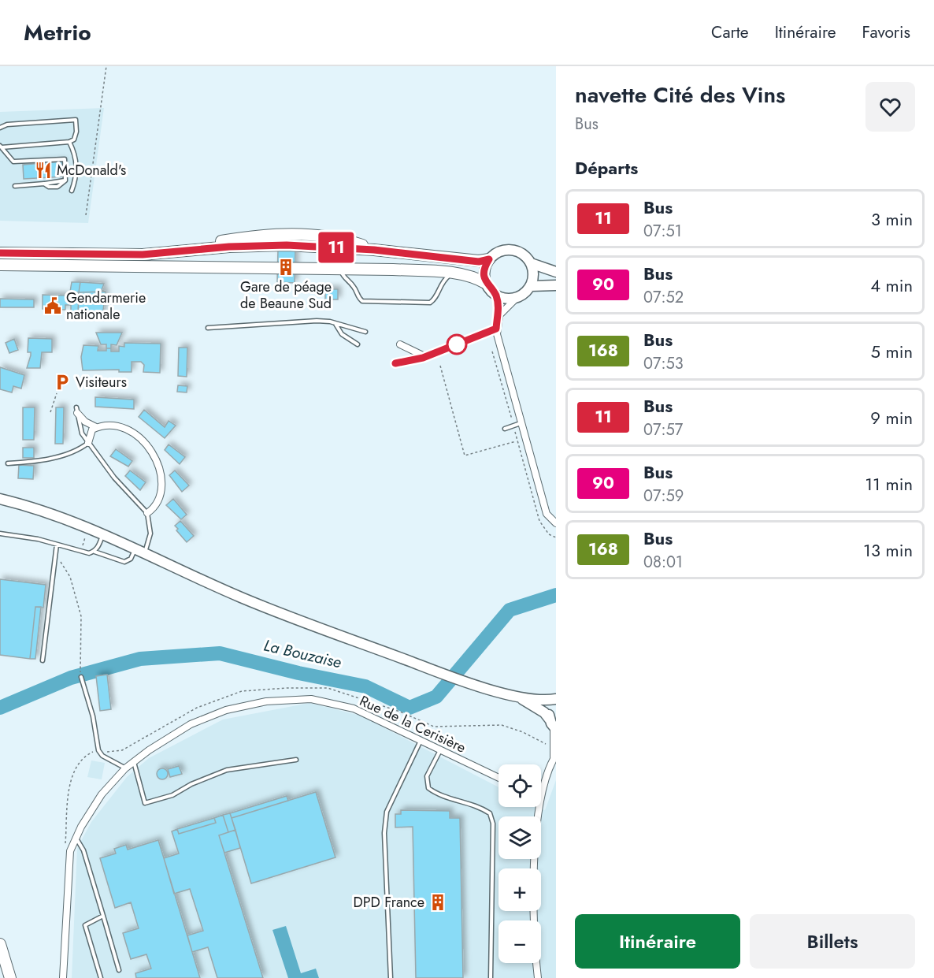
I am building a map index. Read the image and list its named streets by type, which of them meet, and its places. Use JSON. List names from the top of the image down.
{
  "streets": {
    "street": ["Rue de la Cerisière"]
  },
  "water": ["La Bouzaise"],
  "places": {
    "restaurant": ["McDonald's"],
    "building": ["Gare de péage de Beaune Sud", "DPD France"],
    "public building": ["Gendarmerie nationale"],
    "parking": ["Visiteurs"]
  },
  "lines": ["bus line 11"],
  "page": {
    "header": "Metrio",
    "nav": ["Carte", "Itinéraire", "Favoris"],
    "on_map": "11",
    "heading": [
      ["navette Cité des Vins", "Bus"],
      "Départs"
    ],
    "list": [
      {
        "mark": "11",
        "name": "Bus",
        "note": "07:51",
        "value": "3 min"
      },
      {
        "mark": "90",
        "name": "Bus",
        "note": "07:52",
        "value": "4 min"
      },
      {
        "mark": "168",
        "name": "Bus",
        "note": "07:53",
        "value": "5 min"
      },
      {
        "mark": "11",
        "name": "Bus",
        "note": "07:57",
        "value": "9 min"
      },
      {
        "mark": "90",
        "name": "Bus",
        "note": "07:59",
        "value": "11 min"
      },
      {
        "mark": "168",
        "name": "Bus",
        "note": "08:01",
        "value": "13 min"
      }
    ],
    "map_buttons": ["+", "−"],
    "buttons": ["Itinéraire", "Billets"]
  }
}
